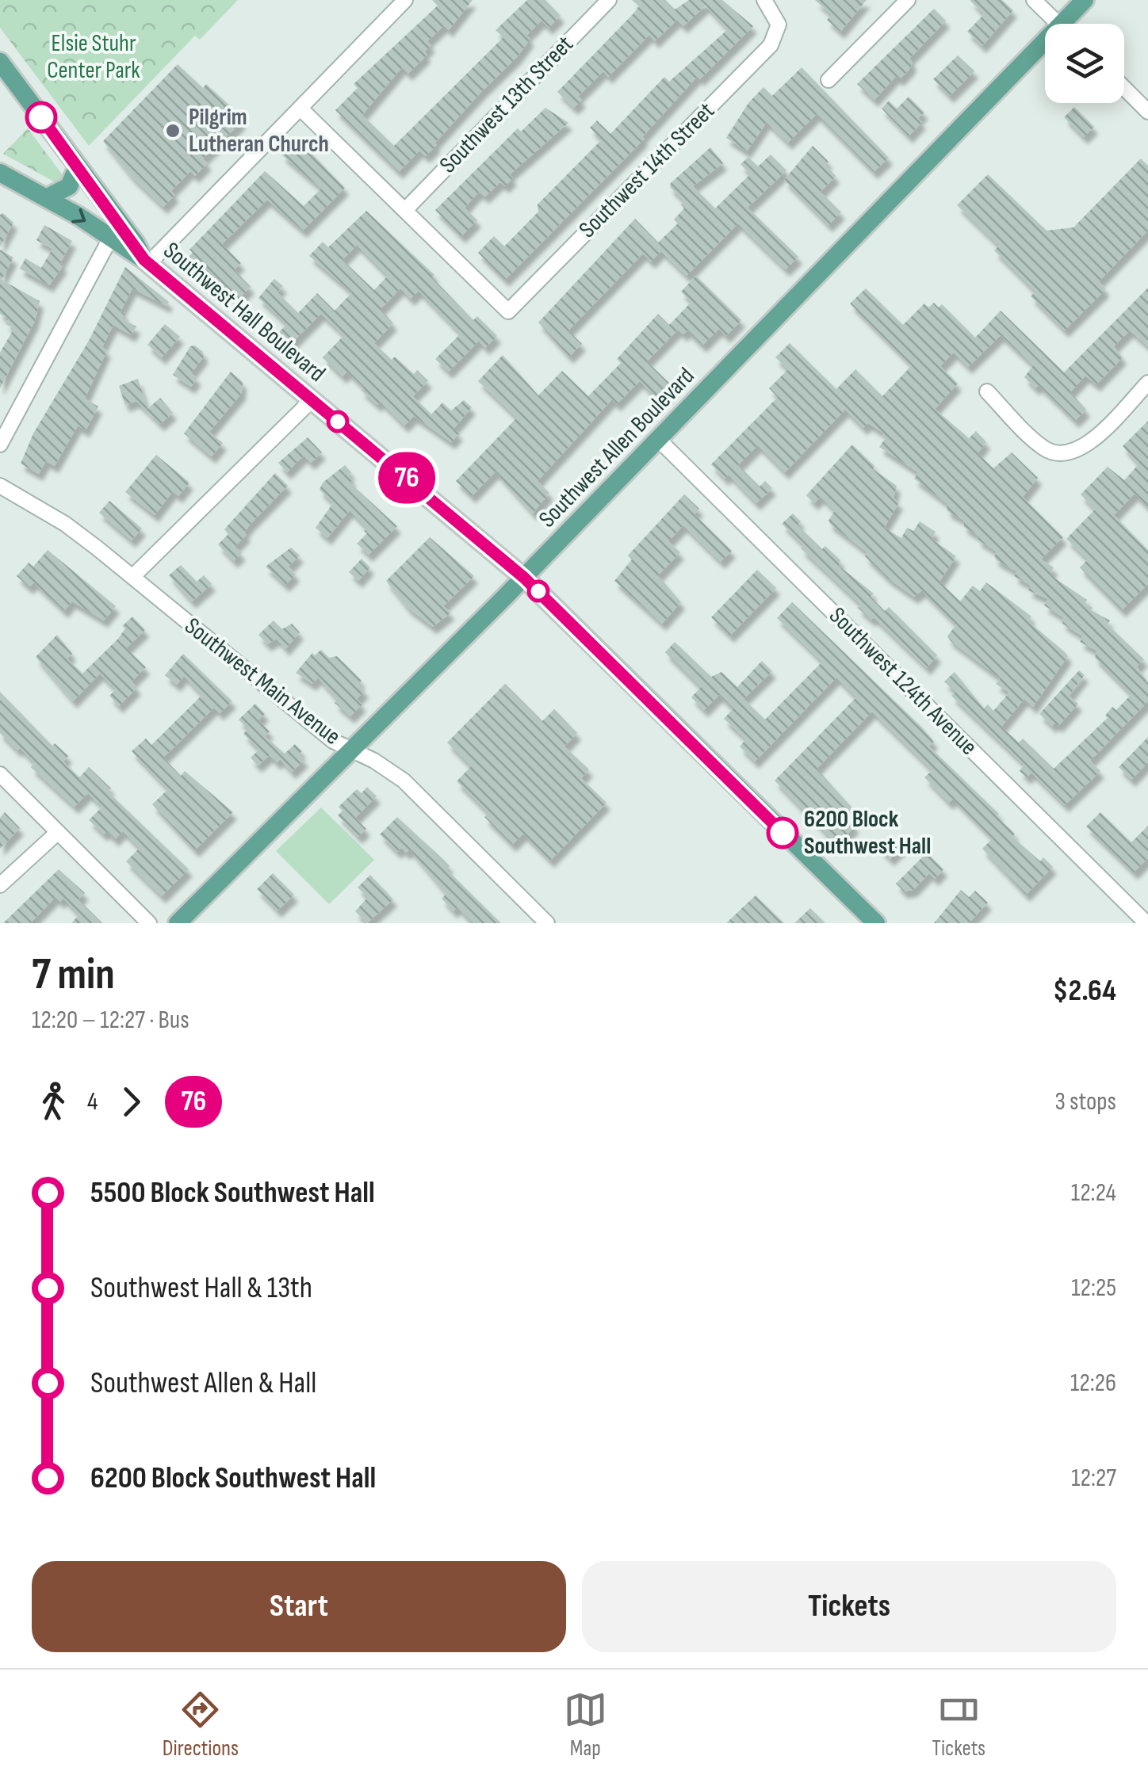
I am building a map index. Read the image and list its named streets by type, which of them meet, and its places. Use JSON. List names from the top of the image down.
{
  "streets": {
    "main road": ["Southwest Hall Boulevard", "Southwest Allen Boulevard"],
    "street": [
      "Southwest 13th Street",
      "Southwest 14th Street",
      "Southwest Main Avenue",
      "Southwest 124th Avenue"
    ]
  },
  "crossings": [
    ["Southwest 13th Street", "Southwest 14th Street"],
    ["Southwest Hall Boulevard", "Southwest Allen Boulevard"],
    ["Southwest Allen Boulevard", "Southwest Main Avenue"],
    ["Southwest Allen Boulevard", "Southwest 124th Avenue"]
  ],
  "parks": ["Elsie Stuhr Center Park"],
  "places": ["Pilgrim Lutheran Church", "6200 Block Southwest Hall"],
  "lines": ["bus line 76"],
  "page": {
    "on_map": "76",
    "heading": ["7 min", "12:20 – 12:27 · Bus", "$2.64"],
    "legs": ["4", "76", "3 stops"],
    "list": [
      {
        "name": "5500 Block Southwest Hall",
        "value": "12:24"
      },
      {
        "name": "Southwest Hall & 13th",
        "value": "12:25"
      },
      {
        "name": "Southwest Allen & Hall",
        "value": "12:26"
      },
      {
        "name": "6200 Block Southwest Hall",
        "value": "12:27"
      }
    ],
    "buttons": ["Start", "Tickets"],
    "tabs": ["Directions", "Map", "Tickets"]
  }
}
